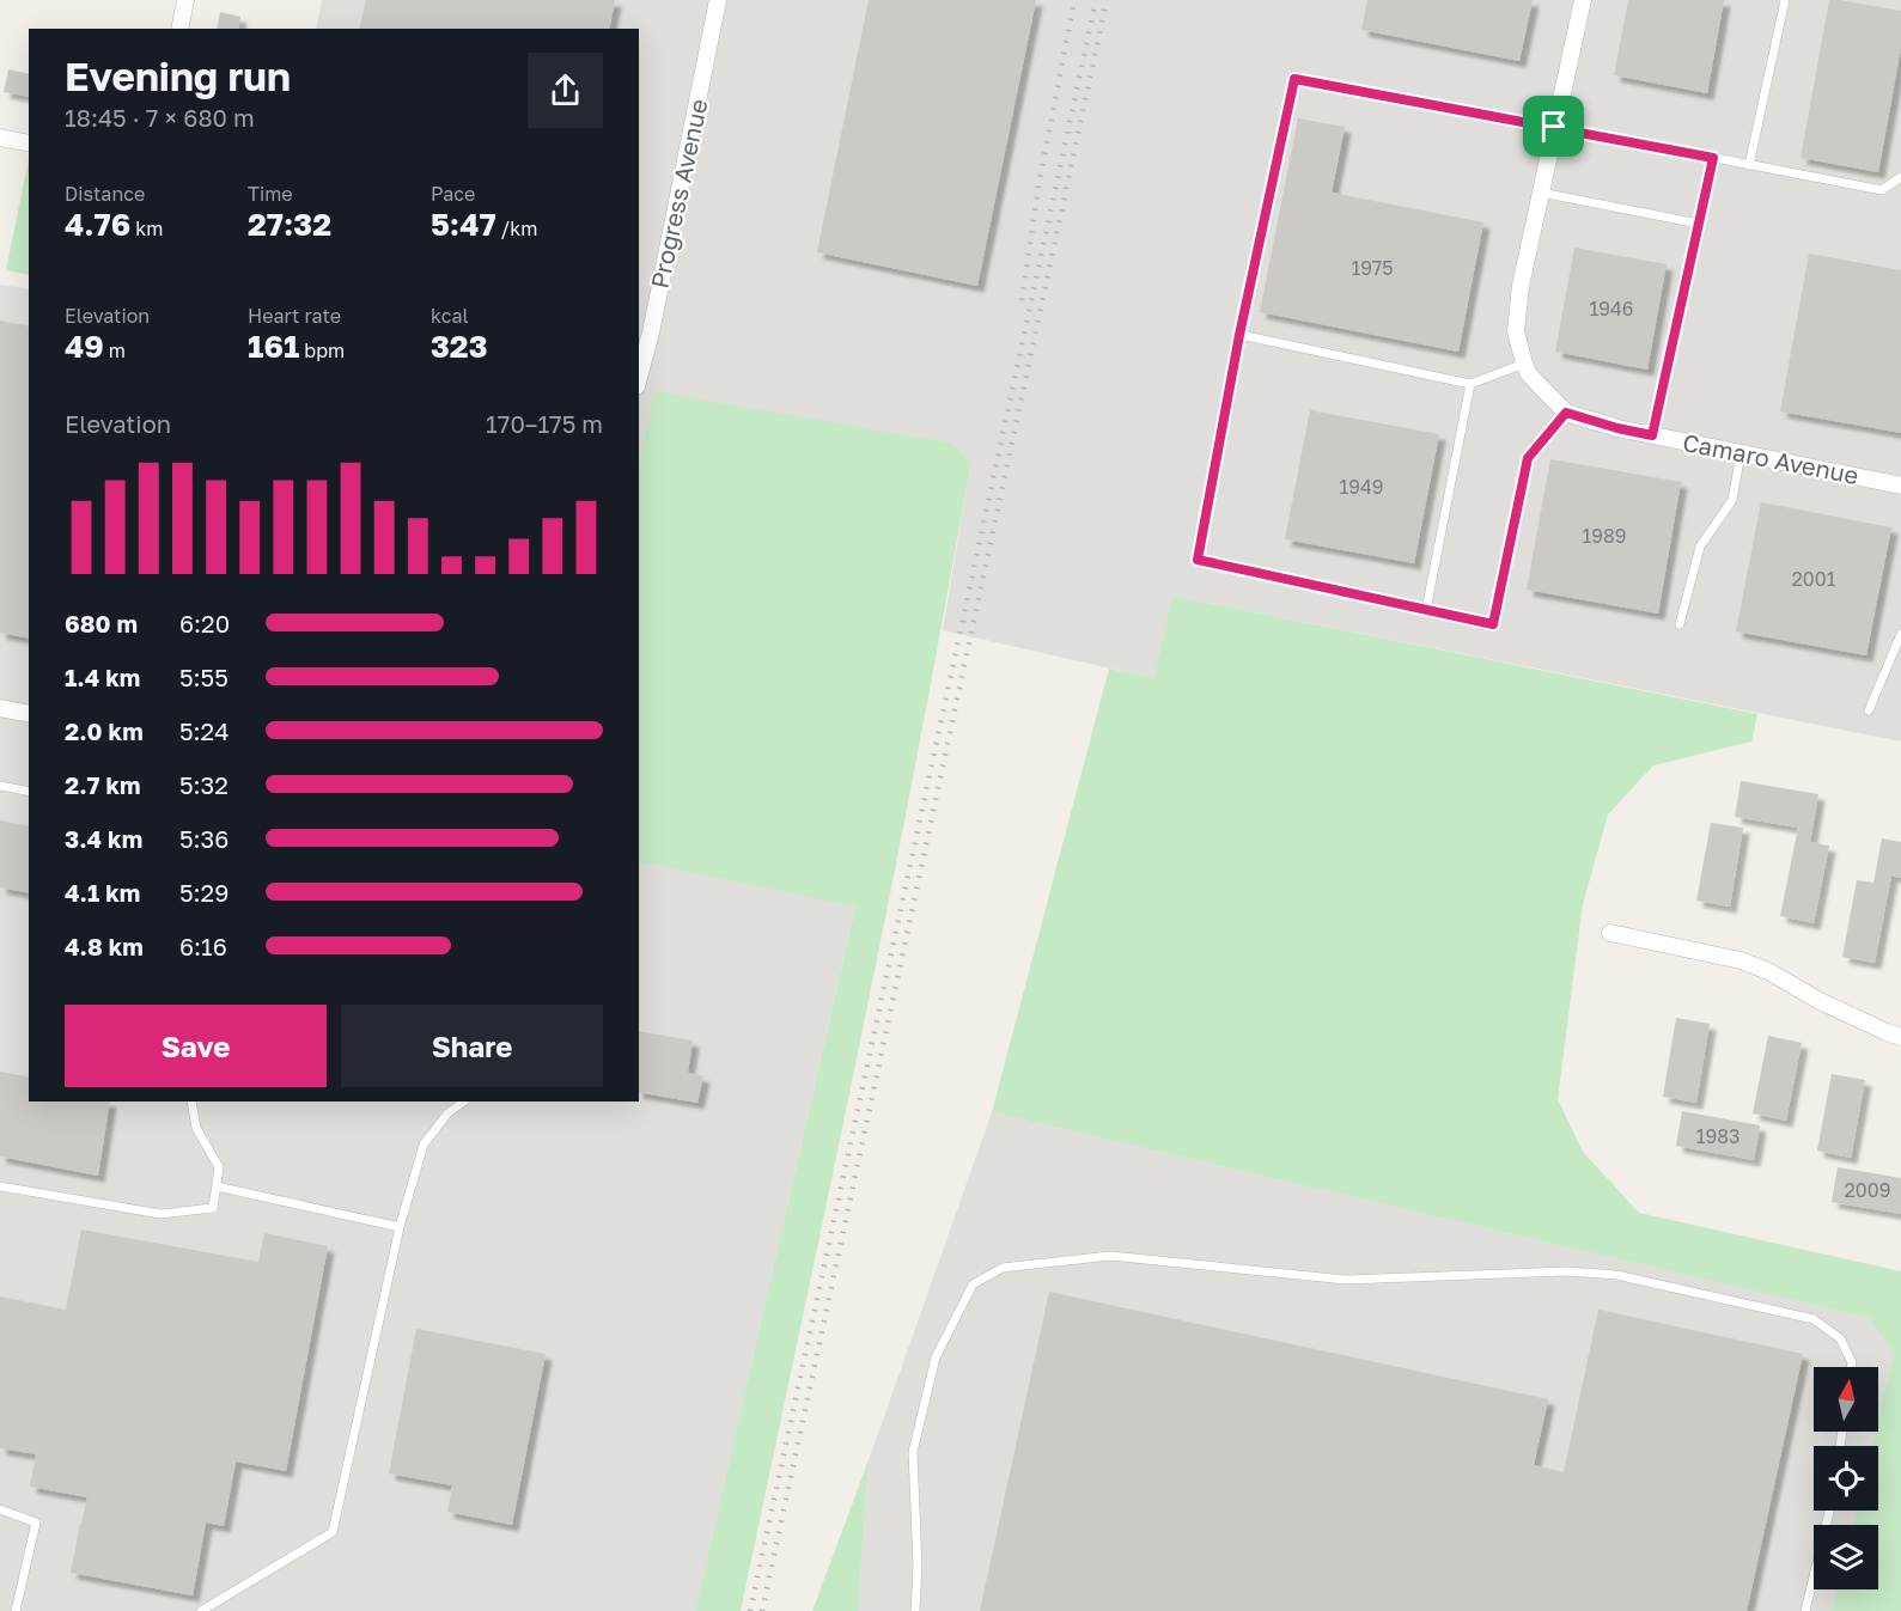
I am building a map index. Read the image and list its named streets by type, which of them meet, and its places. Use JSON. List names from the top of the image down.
{
  "streets": {
    "street": ["Progress Avenue", "Camaro Avenue"]
  },
  "house_numbers": [
    "1975",
    "1946",
    "1949",
    "1989",
    "2001",
    "1983",
    "2009"
  ],
  "north": "top",
  "page": {
    "heading": ["Evening run", "18:45 · 7 × 680 m"],
    "stats": [
      ["Distance", "4.76 km"],
      ["Time", "27:32"],
      ["Pace", "5:47 /km"],
      ["Elevation", "49 m"],
      ["Heart rate", "161 bpm"],
      ["kcal", "323"]
    ],
    "chart": ["Elevation", "170–175 m"],
    "list": [
      {
        "name": "680 m",
        "note": "6:20"
      },
      {
        "name": "1.4 km",
        "note": "5:55"
      },
      {
        "name": "2.0 km",
        "note": "5:24"
      },
      {
        "name": "2.7 km",
        "note": "5:32"
      },
      {
        "name": "3.4 km",
        "note": "5:36"
      },
      {
        "name": "4.1 km",
        "note": "5:29"
      },
      {
        "name": "4.8 km",
        "note": "6:16"
      }
    ],
    "buttons": ["Save", "Share"]
  }
}
